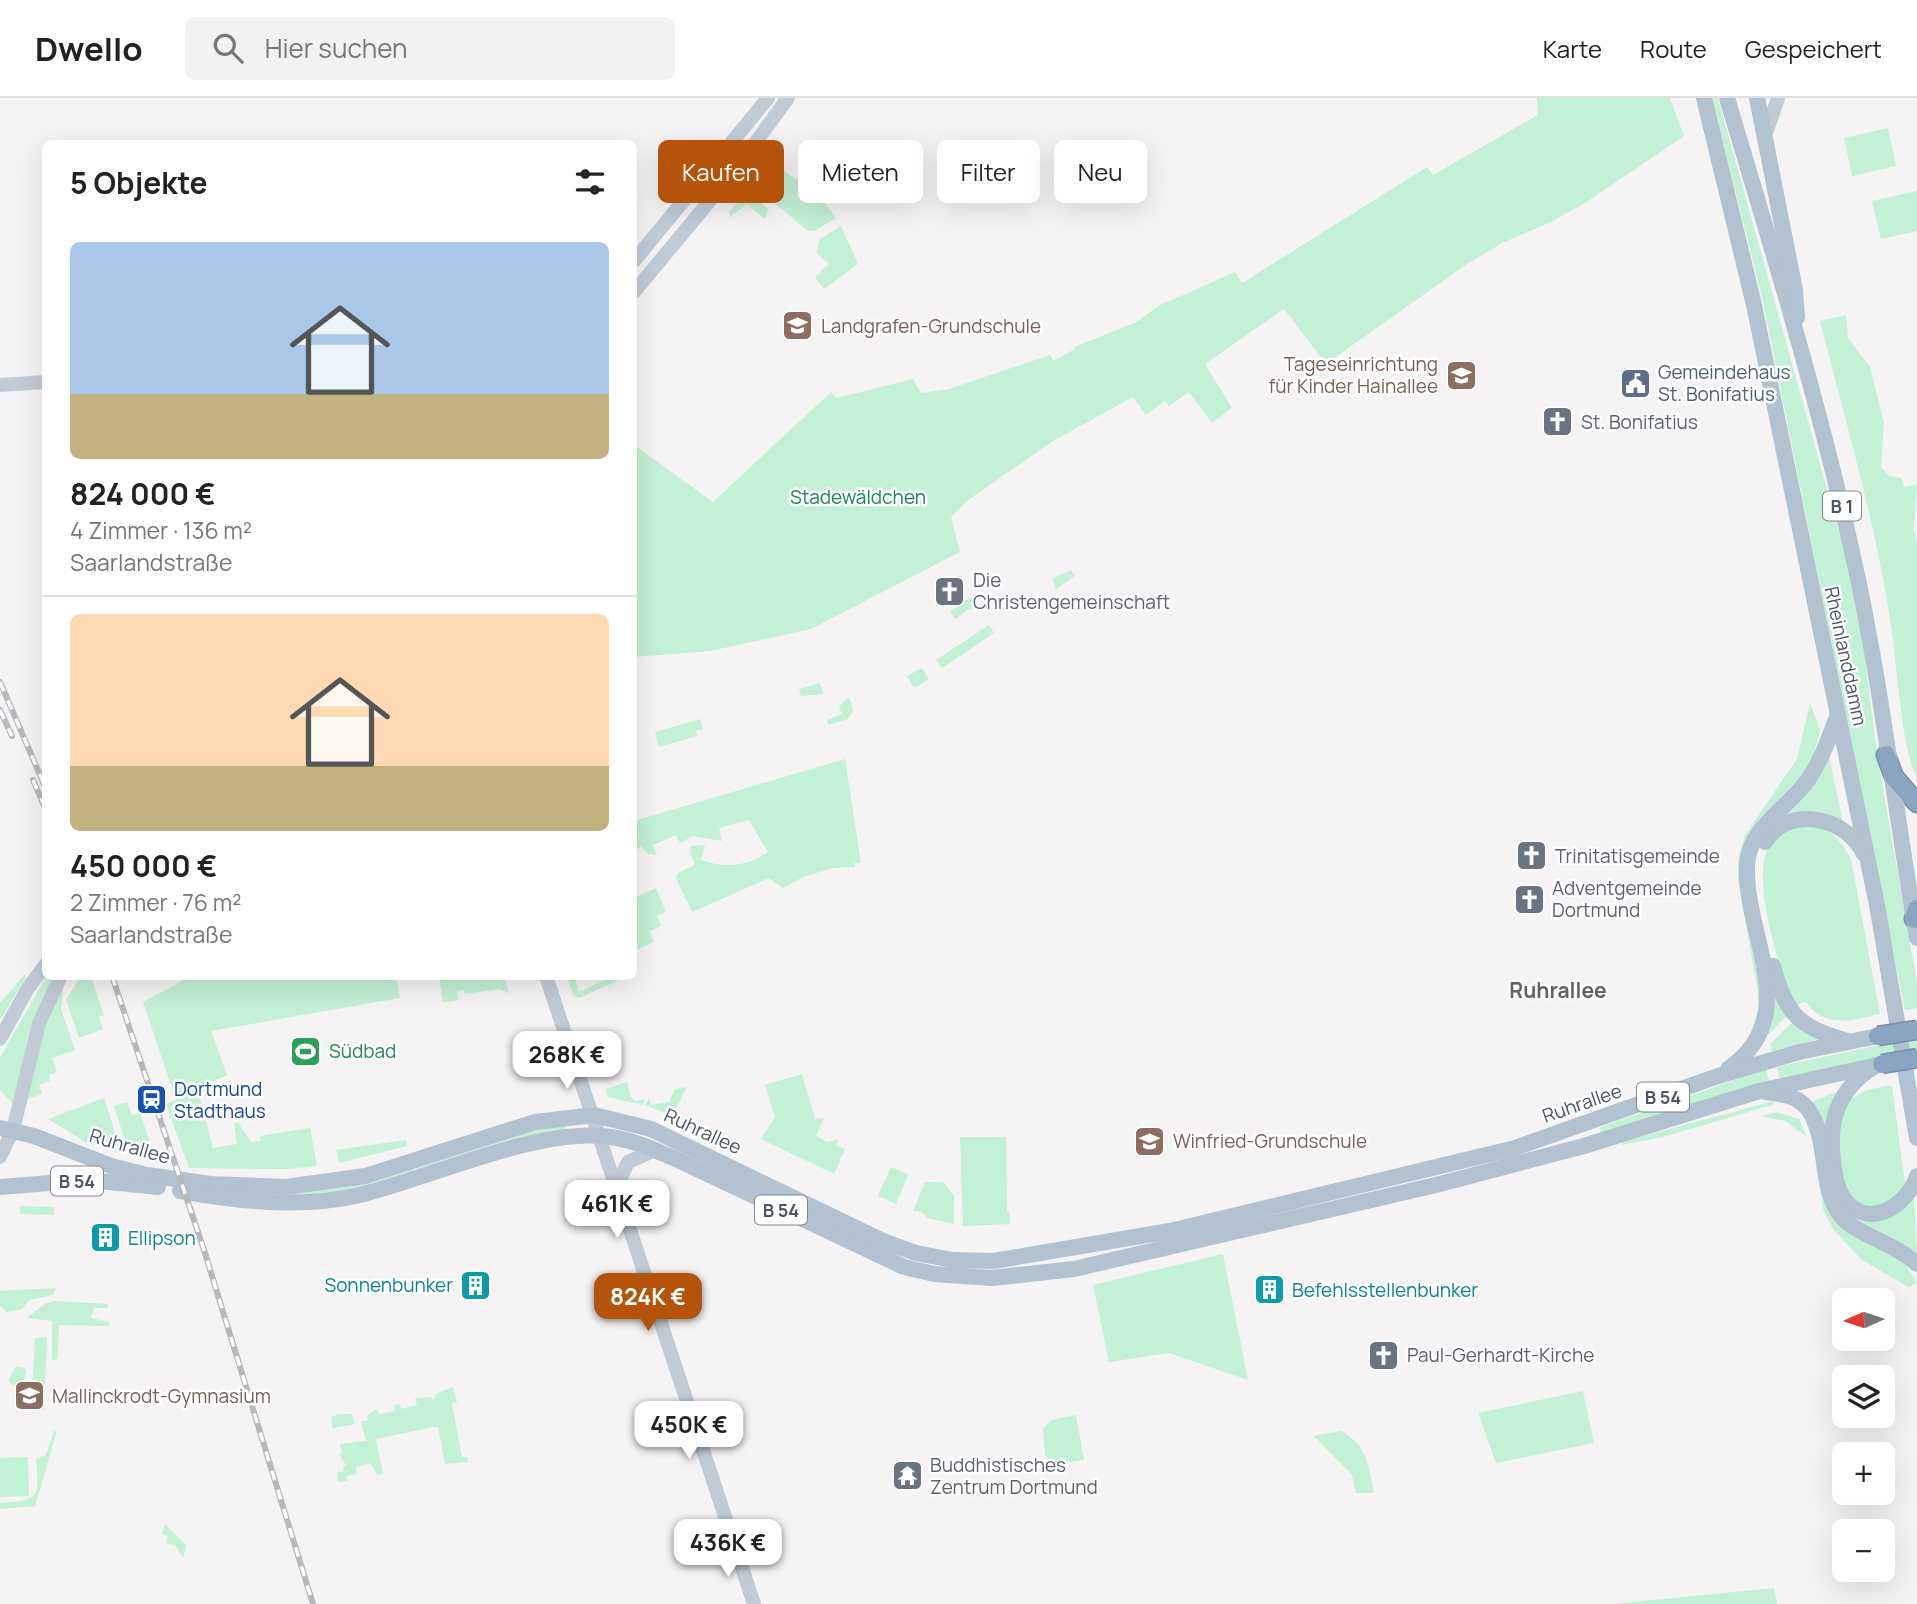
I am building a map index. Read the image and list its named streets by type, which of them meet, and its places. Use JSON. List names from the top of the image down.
{
  "streets": {
    "highway": ["B 54", "Ruhrallee"],
    "main road": ["B 1", "Rheinlanddamm"]
  },
  "districts": ["Ruhrallee"],
  "parks": ["Stadewäldchen"],
  "places": {
    "school or university": [
      "Landgrafen-Grundschule",
      "Tageseinrichtung für Kinder Hainallee",
      "Winfried-Grundschule",
      "Mallinckrodt-Gymnasium"
    ],
    "public building": ["Gemeindehaus St. Bonifatius"],
    "church": [
      "St. Bonifatius",
      "Die Christengemeinschaft",
      "Trinitatisgemeinde",
      "Adventgemeinde Dortmund",
      "Paul-Gerhardt-Kirche"
    ],
    "sports": ["Südbad"],
    "station": ["Dortmund Stadthaus"],
    "building": ["Ellipson", "Sonnenbunker", "Befehlsstellenbunker"],
    "temple": ["Buddhistisches Zentrum Dortmund"]
  },
  "north": "left",
  "page": {
    "header": "Dwello",
    "search": "Hier suchen",
    "nav": ["Karte", "Route", "Gespeichert"],
    "chip": [
      "Kaufen",
      "Mieten",
      "Filter",
      "Neu"
    ],
    "heading": "5 Objekte",
    "list": [
      {
        "name": "824 000 €",
        "note": "4 Zimmer · 136 m² · Saarlandstraße"
      },
      {
        "name": "450 000 €",
        "note": "2 Zimmer · 76 m² · Saarlandstraße"
      }
    ],
    "price": [
      "268K €",
      "461K €",
      "824K €",
      "450K €",
      "436K €"
    ],
    "map_buttons": ["+", "−"]
  }
}
